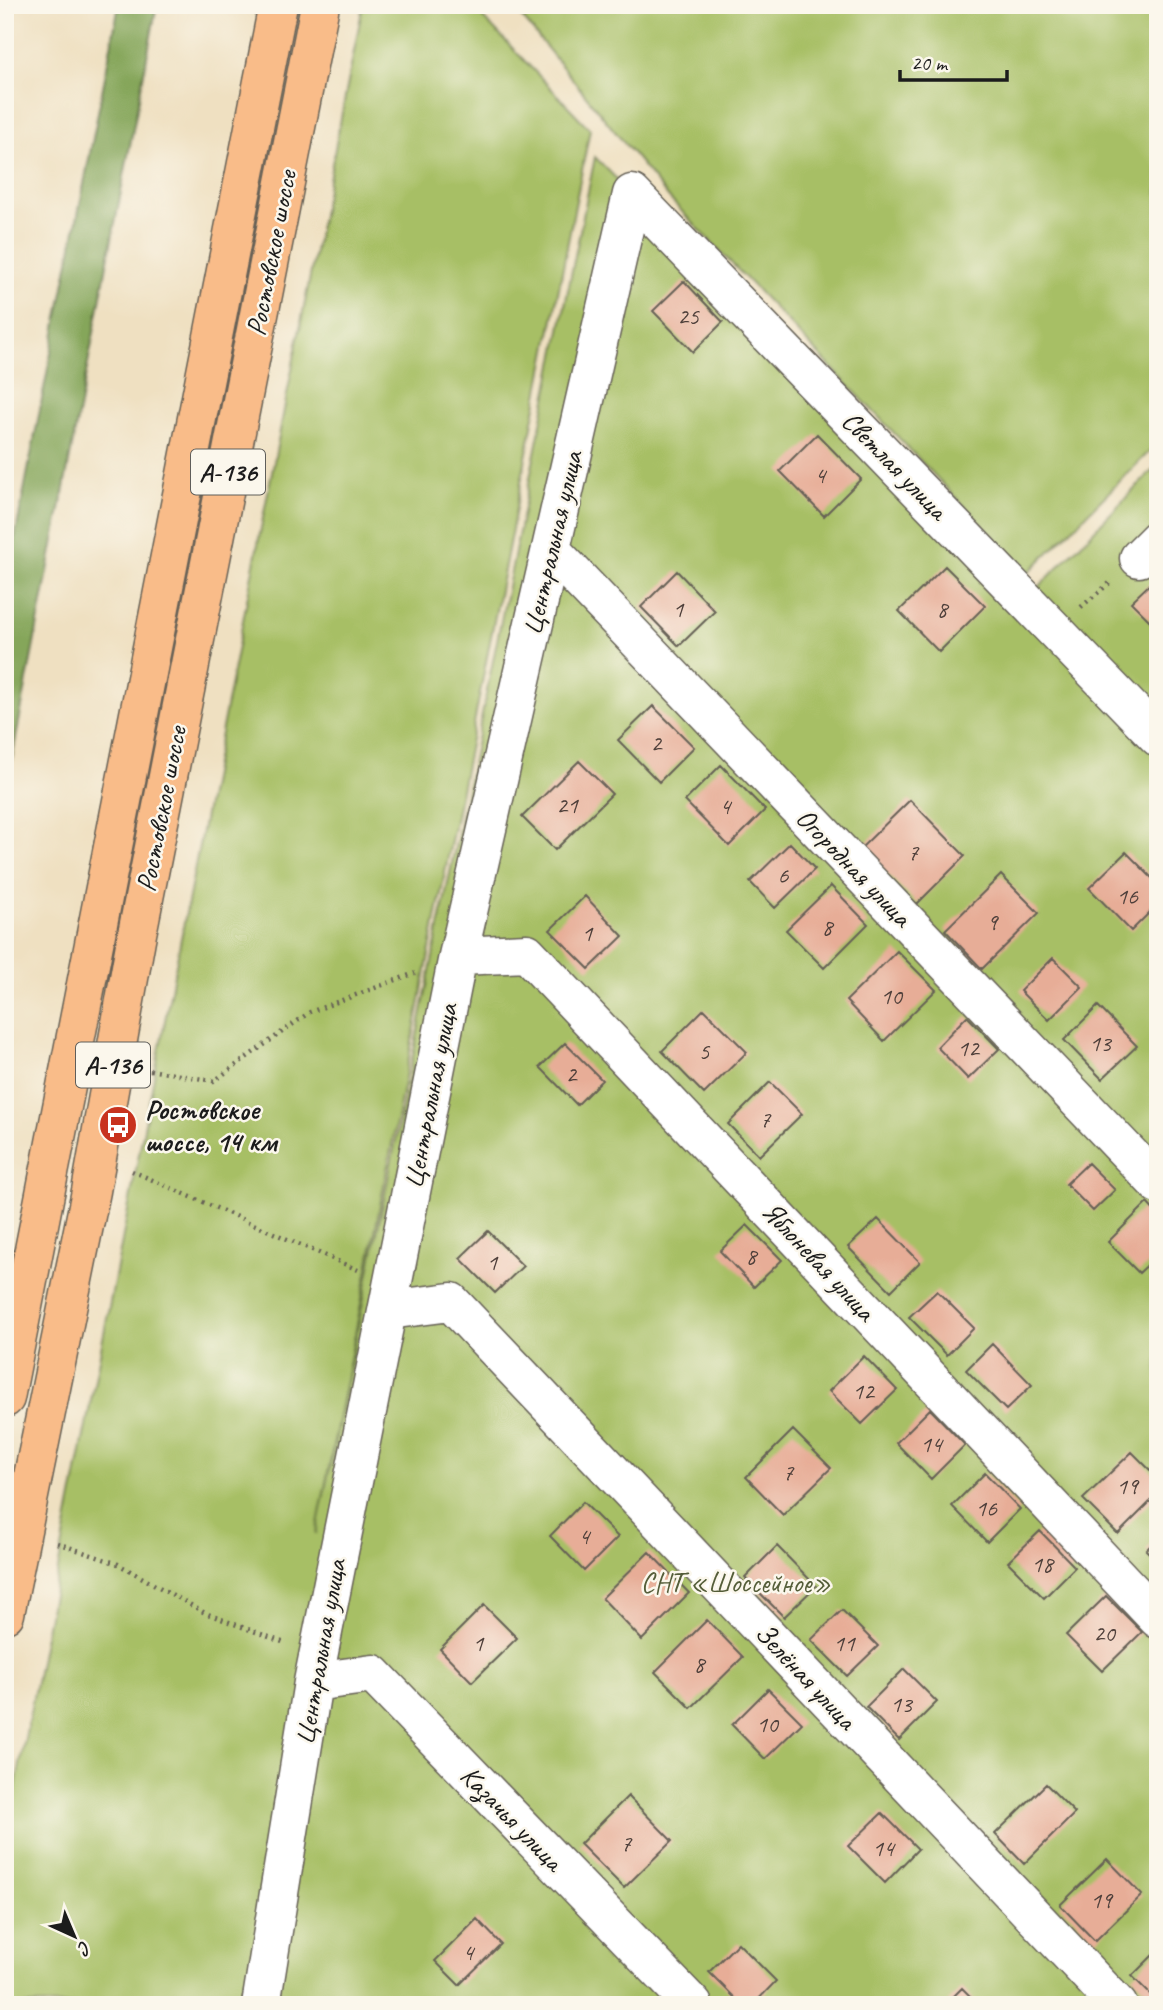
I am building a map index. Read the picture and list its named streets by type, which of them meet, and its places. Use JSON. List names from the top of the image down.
{
  "streets": {
    "highway": ["Ростовское шоссе", "А-136"],
    "street": [
      "Светлая улица",
      "Центральная улица",
      "Огородная улица",
      "Яблоневая улица",
      "Зелёная улица",
      "Казачья улица"
    ]
  },
  "crossings": [
    ["Светлая улица", "Центральная улица"],
    ["Центральная улица", "Огородная улица"],
    ["Центральная улица", "Яблоневая улица"],
    ["Центральная улица", "Зелёная улица"],
    ["Центральная улица", "Казачья улица"]
  ],
  "parks": ["СНТ «Шоссейное»"],
  "places": {
    "bus stop": ["Ростовское шоссе, 14 км"]
  },
  "house_numbers": [
    "25",
    "4",
    "1",
    "8",
    "2",
    "21",
    "4",
    "7",
    "6",
    "16",
    "9",
    "8",
    "1",
    "10",
    "13",
    "12",
    "5",
    "2",
    "7",
    "8",
    "1",
    "12",
    "14",
    "7",
    "19",
    "16",
    "4",
    "18",
    "20",
    "1",
    "11",
    "8",
    "13",
    "10",
    "7",
    "14",
    "19",
    "4"
  ],
  "scale_bar": "20 m",
  "north": "bottom right"
}
